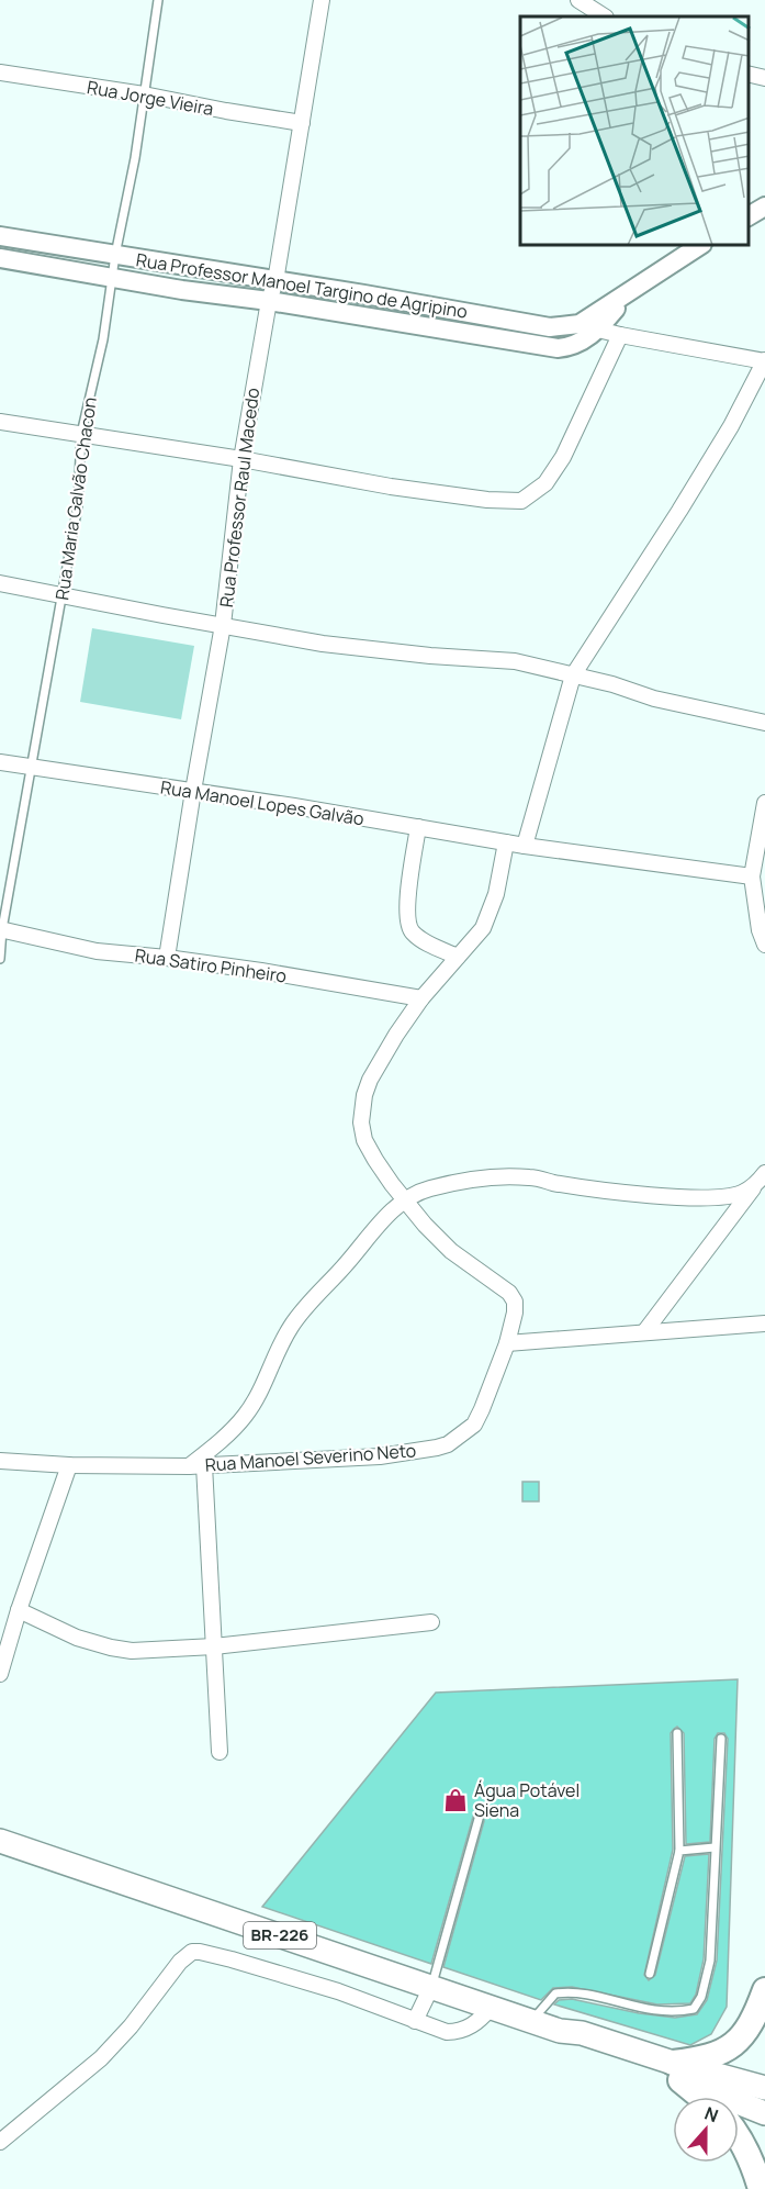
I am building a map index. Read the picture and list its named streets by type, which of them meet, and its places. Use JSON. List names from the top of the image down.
{
  "streets": {
    "main road": ["BR-226"],
    "street": [
      "Rua Jorge Vieira",
      "Rua Professor Manoel Targino de Agripino",
      "Rua Professor Raul Macedo",
      "Rua Manoel Lopes Galvão",
      "Rua Satiro Pinheiro",
      "Rua Manoel Severino Neto"
    ],
    "lane": ["Rua Maria Galvão Chacon"]
  },
  "crossings": [
    ["Rua Jorge Vieira", "Rua Professor Raul Macedo"],
    ["Rua Jorge Vieira", "Rua Maria Galvão Chacon"],
    ["Rua Professor Manoel Targino de Agripino", "Rua Professor Raul Macedo"],
    ["Rua Professor Manoel Targino de Agripino", "Rua Maria Galvão Chacon"],
    ["Rua Professor Raul Macedo", "Rua Manoel Lopes Galvão"],
    ["Rua Professor Raul Macedo", "Rua Satiro Pinheiro"],
    ["Rua Maria Galvão Chacon", "Rua Manoel Lopes Galvão"],
    ["Rua Maria Galvão Chacon", "Rua Satiro Pinheiro"],
    ["Rua Manoel Lopes Galvão", "Rua Manoel Severino Neto"],
    ["Rua Satiro Pinheiro", "Rua Manoel Severino Neto"]
  ],
  "places": {
    "shop": ["Água Potável Siena"]
  },
  "north": "top"
}
